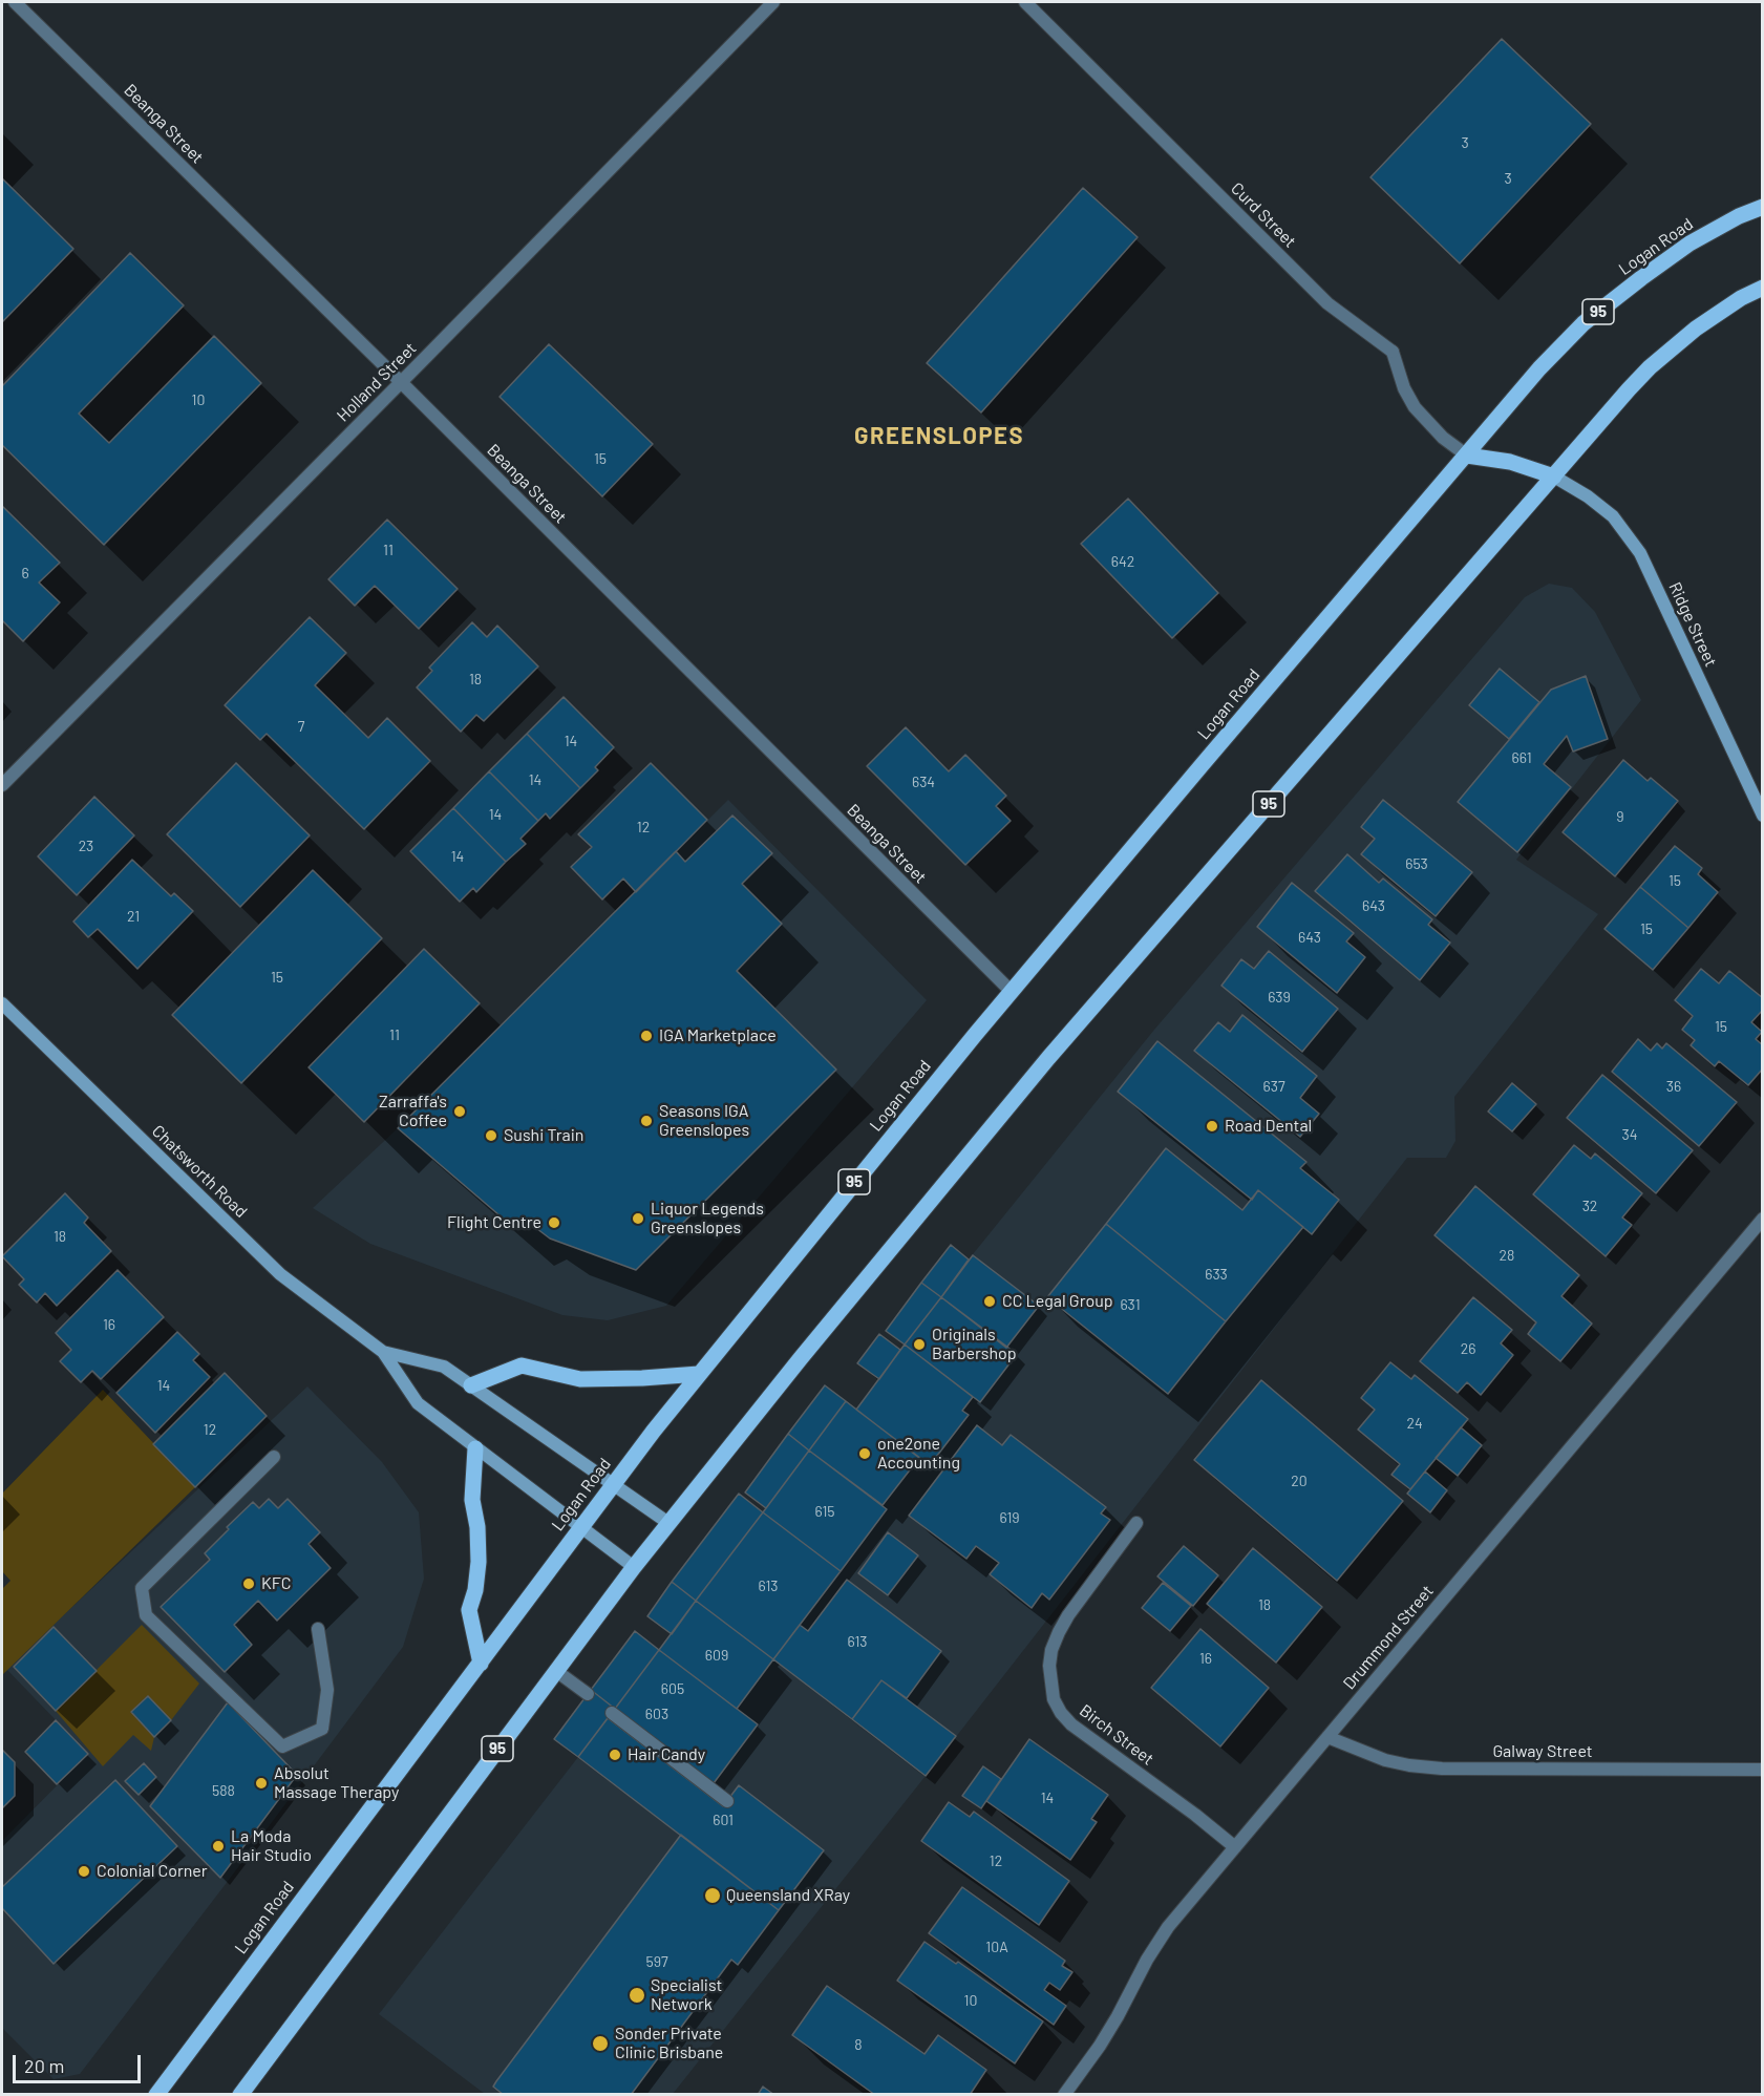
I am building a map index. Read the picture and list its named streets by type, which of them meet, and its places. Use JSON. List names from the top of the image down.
{
  "streets": {
    "main road": [
      "Logan Road",
      "95",
      "Ridge Street",
      "Chatsworth Road"
    ],
    "street": [
      "Beanga Street",
      "Curd Street",
      "Holland Street",
      "Drummond Street",
      "Birch Street",
      "Galway Street"
    ]
  },
  "crossings": [
    ["Beanga Street", "Logan Road"],
    ["Beanga Street", "Holland Street"],
    ["Curd Street", "Logan Road"],
    ["Logan Road", "Chatsworth Road"],
    ["95", "Ridge Street"],
    ["95", "Chatsworth Road"],
    ["Drummond Street", "Birch Street"],
    ["Drummond Street", "Galway Street"]
  ],
  "districts": ["GREENSLOPES"],
  "places": [
    "IGA Marketplace",
    "Zarraffa's Coffee",
    "Seasons IGA Greenslopes",
    "Road Dental",
    "Sushi Train",
    "Liquor Legends Greenslopes",
    "Flight Centre",
    "CC Legal Group",
    "Originals Barbershop",
    "one2one Accounting",
    "KFC",
    "Hair Candy",
    "Absolut Massage Therapy",
    "La Moda Hair Studio",
    "Colonial Corner",
    "Queensland XRay",
    "Specialist Network",
    "Sonder Private Clinic Brisbane"
  ],
  "house_numbers": [
    "3",
    "3",
    "10",
    "15",
    "11",
    "642",
    "6",
    "18",
    "7",
    "14",
    "661",
    "14",
    "634",
    "14",
    "9",
    "12",
    "23",
    "14",
    "653",
    "15",
    "643",
    "21",
    "15",
    "643",
    "15",
    "639",
    "15",
    "11",
    "637",
    "36",
    "34",
    "32",
    "18",
    "28",
    "633",
    "631",
    "16",
    "26",
    "14",
    "24",
    "12",
    "20",
    "615",
    "619",
    "613",
    "18",
    "613",
    "609",
    "16",
    "605",
    "603",
    "588",
    "14",
    "601",
    "12",
    "10A",
    "597",
    "10",
    "8"
  ],
  "scale_bar": "20 m"
}
